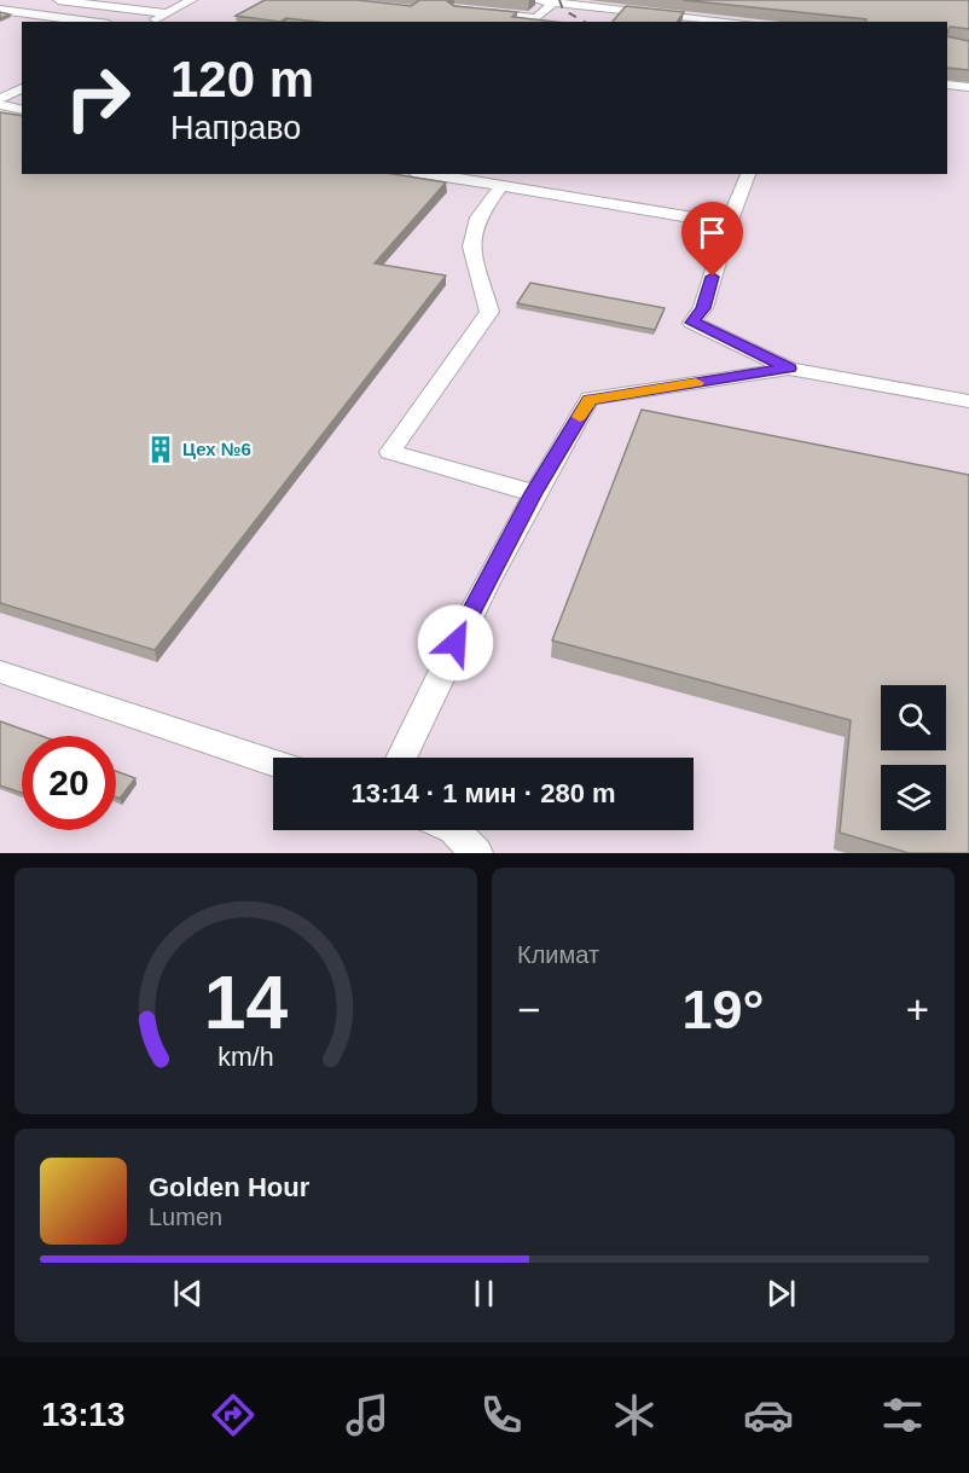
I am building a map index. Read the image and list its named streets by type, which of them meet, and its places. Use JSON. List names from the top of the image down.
{
  "places": {
    "building": ["Цех №6"]
  },
  "page": {
    "turn": ["120 m", "Направо"],
    "limit": "20",
    "trip": "13:14 · 1 мин · 280 m",
    "tile": "Климат",
    "heat": ["−", "19°", "+"],
    "song": ["Golden Hour", "Lumen"],
    "tabs": "13:13",
    "gauge": ["14", "km/h"]
  }
}
